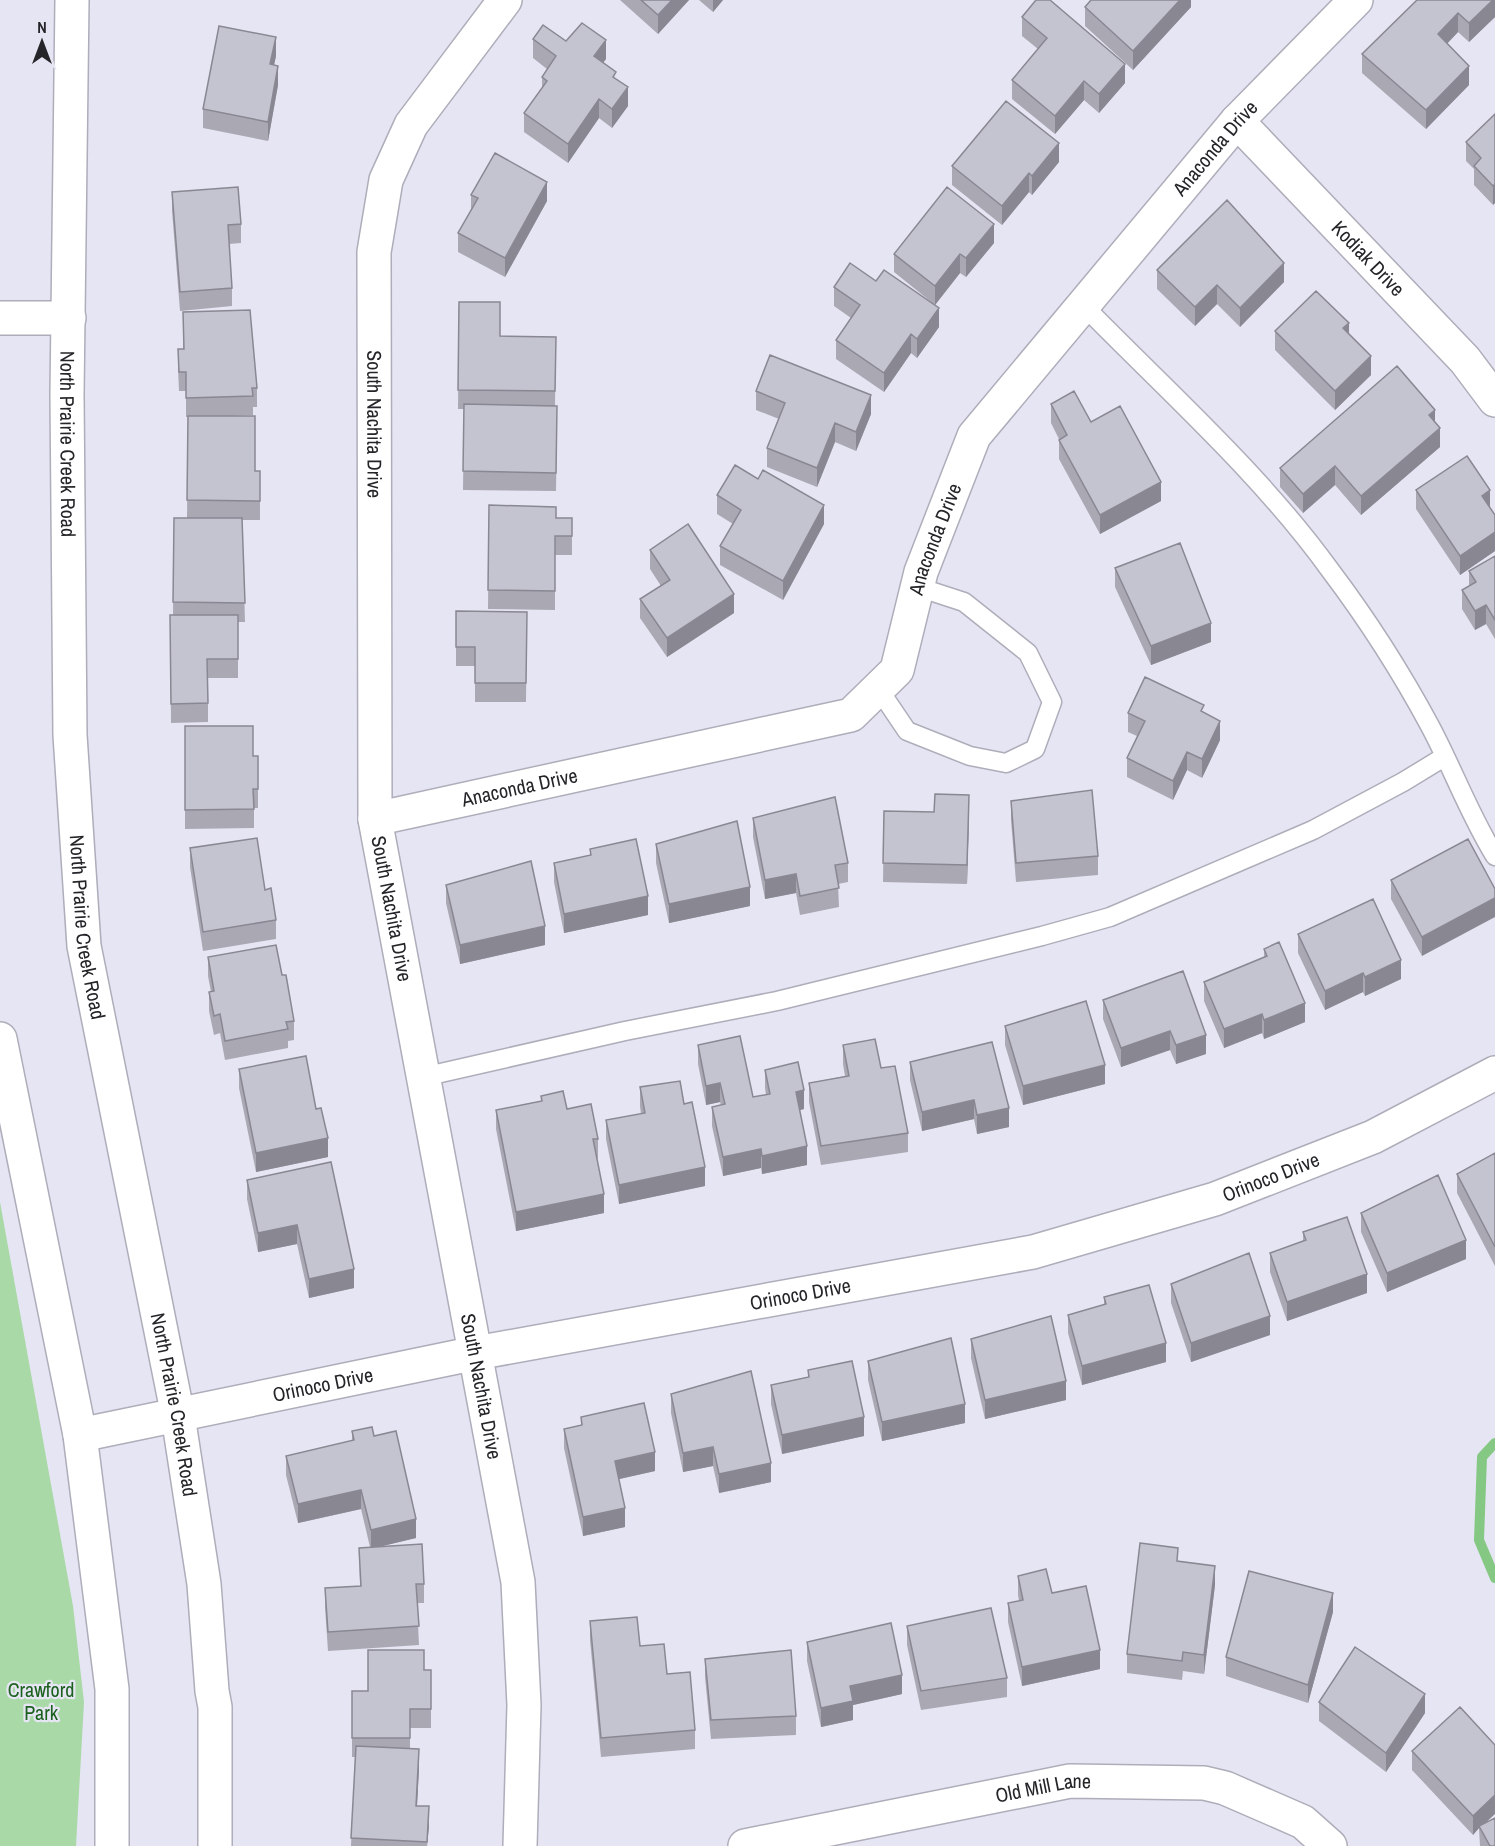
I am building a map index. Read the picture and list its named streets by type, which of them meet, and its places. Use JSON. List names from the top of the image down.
{
  "streets": {
    "street": [
      "Anaconda Drive",
      "Kodiak Drive",
      "South Nachita Drive",
      "North Prairie Creek Road",
      "Orinoco Drive",
      "Old Mill Lane"
    ]
  },
  "crossings": [
    ["Anaconda Drive", "Kodiak Drive"],
    ["Anaconda Drive", "South Nachita Drive"],
    ["South Nachita Drive", "Orinoco Drive"],
    ["North Prairie Creek Road", "Orinoco Drive"]
  ],
  "parks": ["Crawford Park"],
  "north": "top"
}
